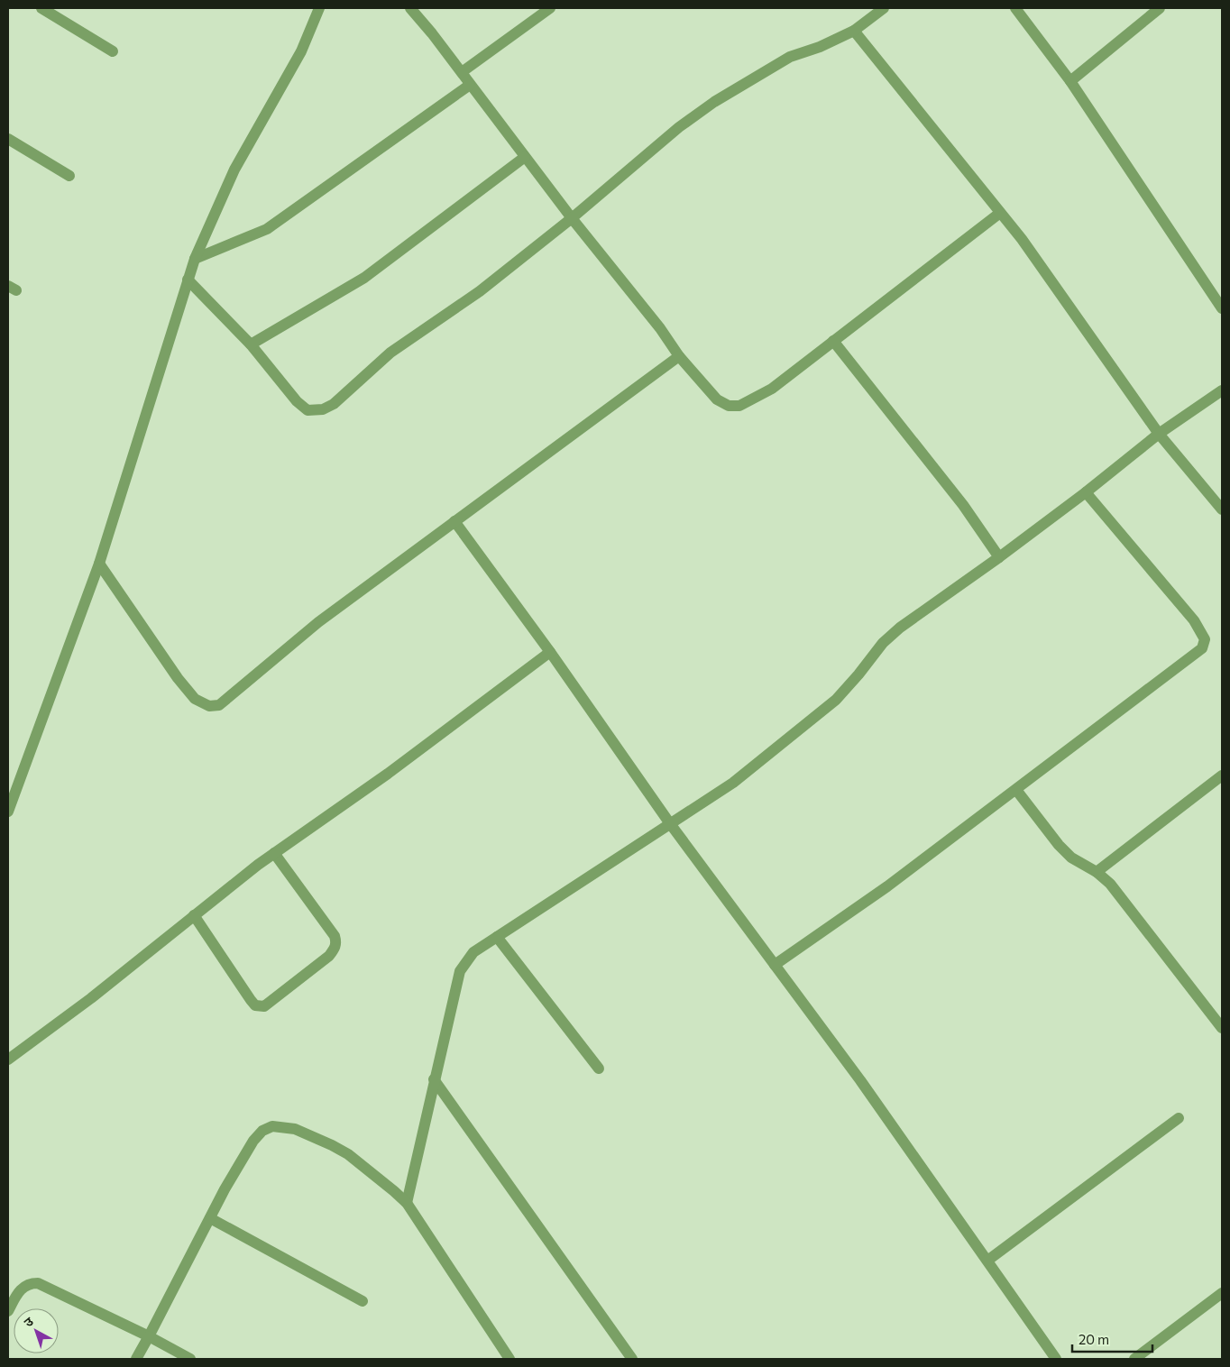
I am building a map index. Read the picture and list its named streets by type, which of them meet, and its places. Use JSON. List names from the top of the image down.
{
  "scale_bar": "20 m",
  "north": "top left"
}
